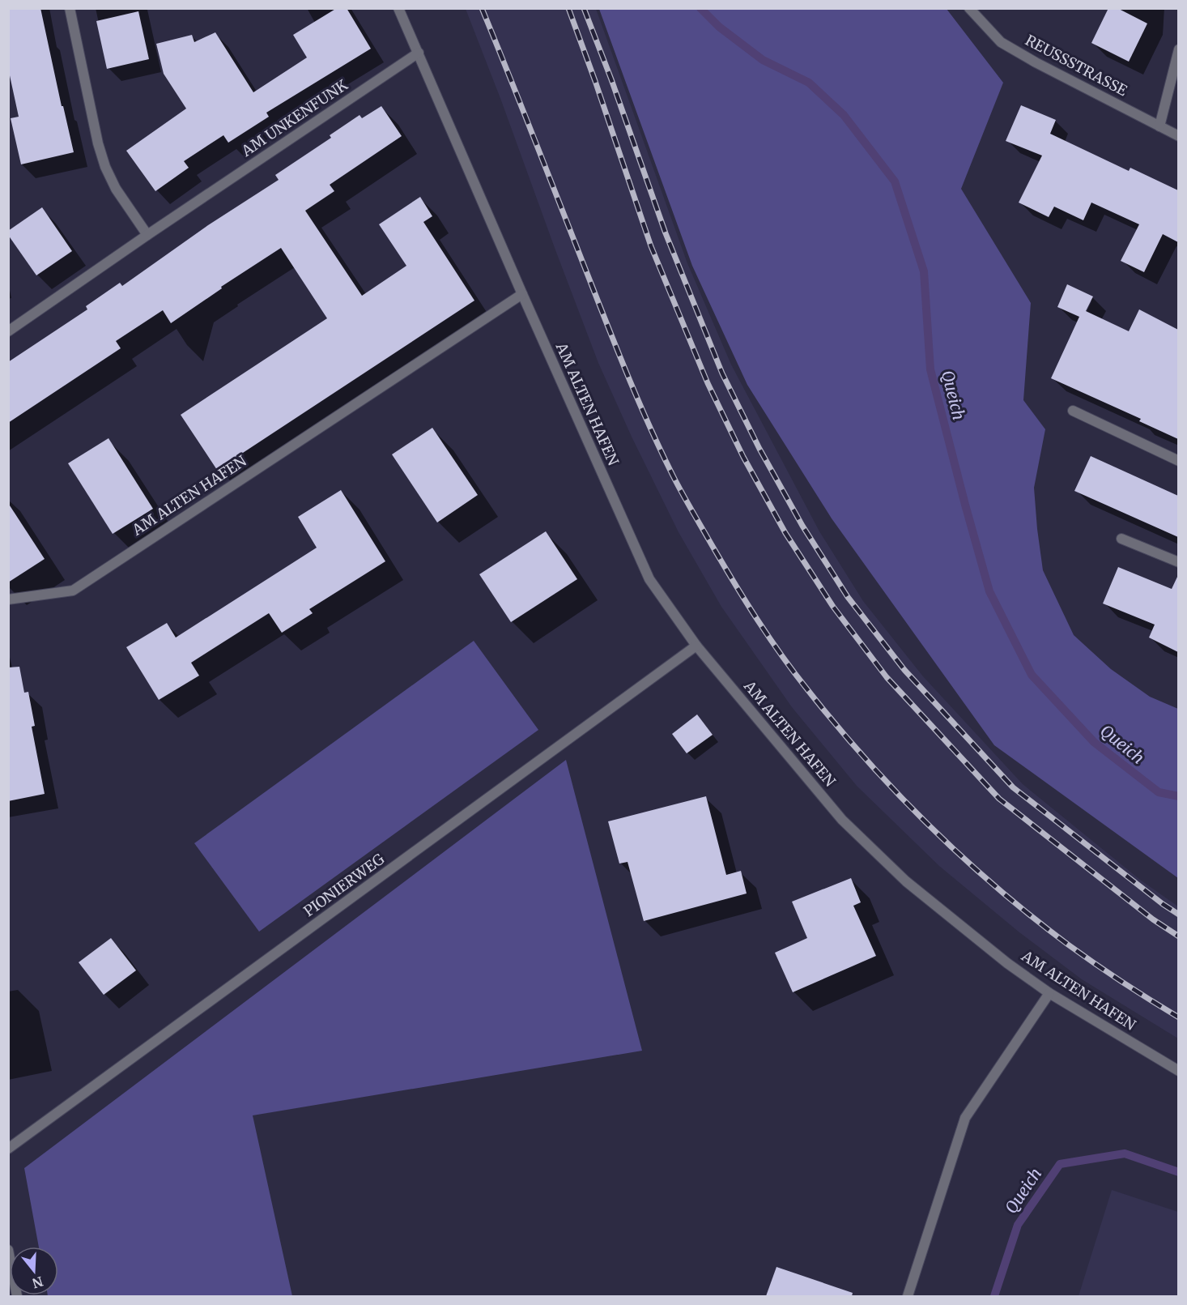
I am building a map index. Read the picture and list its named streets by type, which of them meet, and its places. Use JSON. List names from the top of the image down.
{
  "streets": {
    "street": [
      "REUSSSTRASSE",
      "AM UNKENFUNK",
      "AM ALTEN HAFEN",
      "PIONIERWEG"
    ]
  },
  "crossings": [
    ["AM UNKENFUNK", "AM ALTEN HAFEN"],
    ["AM ALTEN HAFEN", "PIONIERWEG"]
  ],
  "water": ["Queich"],
  "north": "bottom"
}
